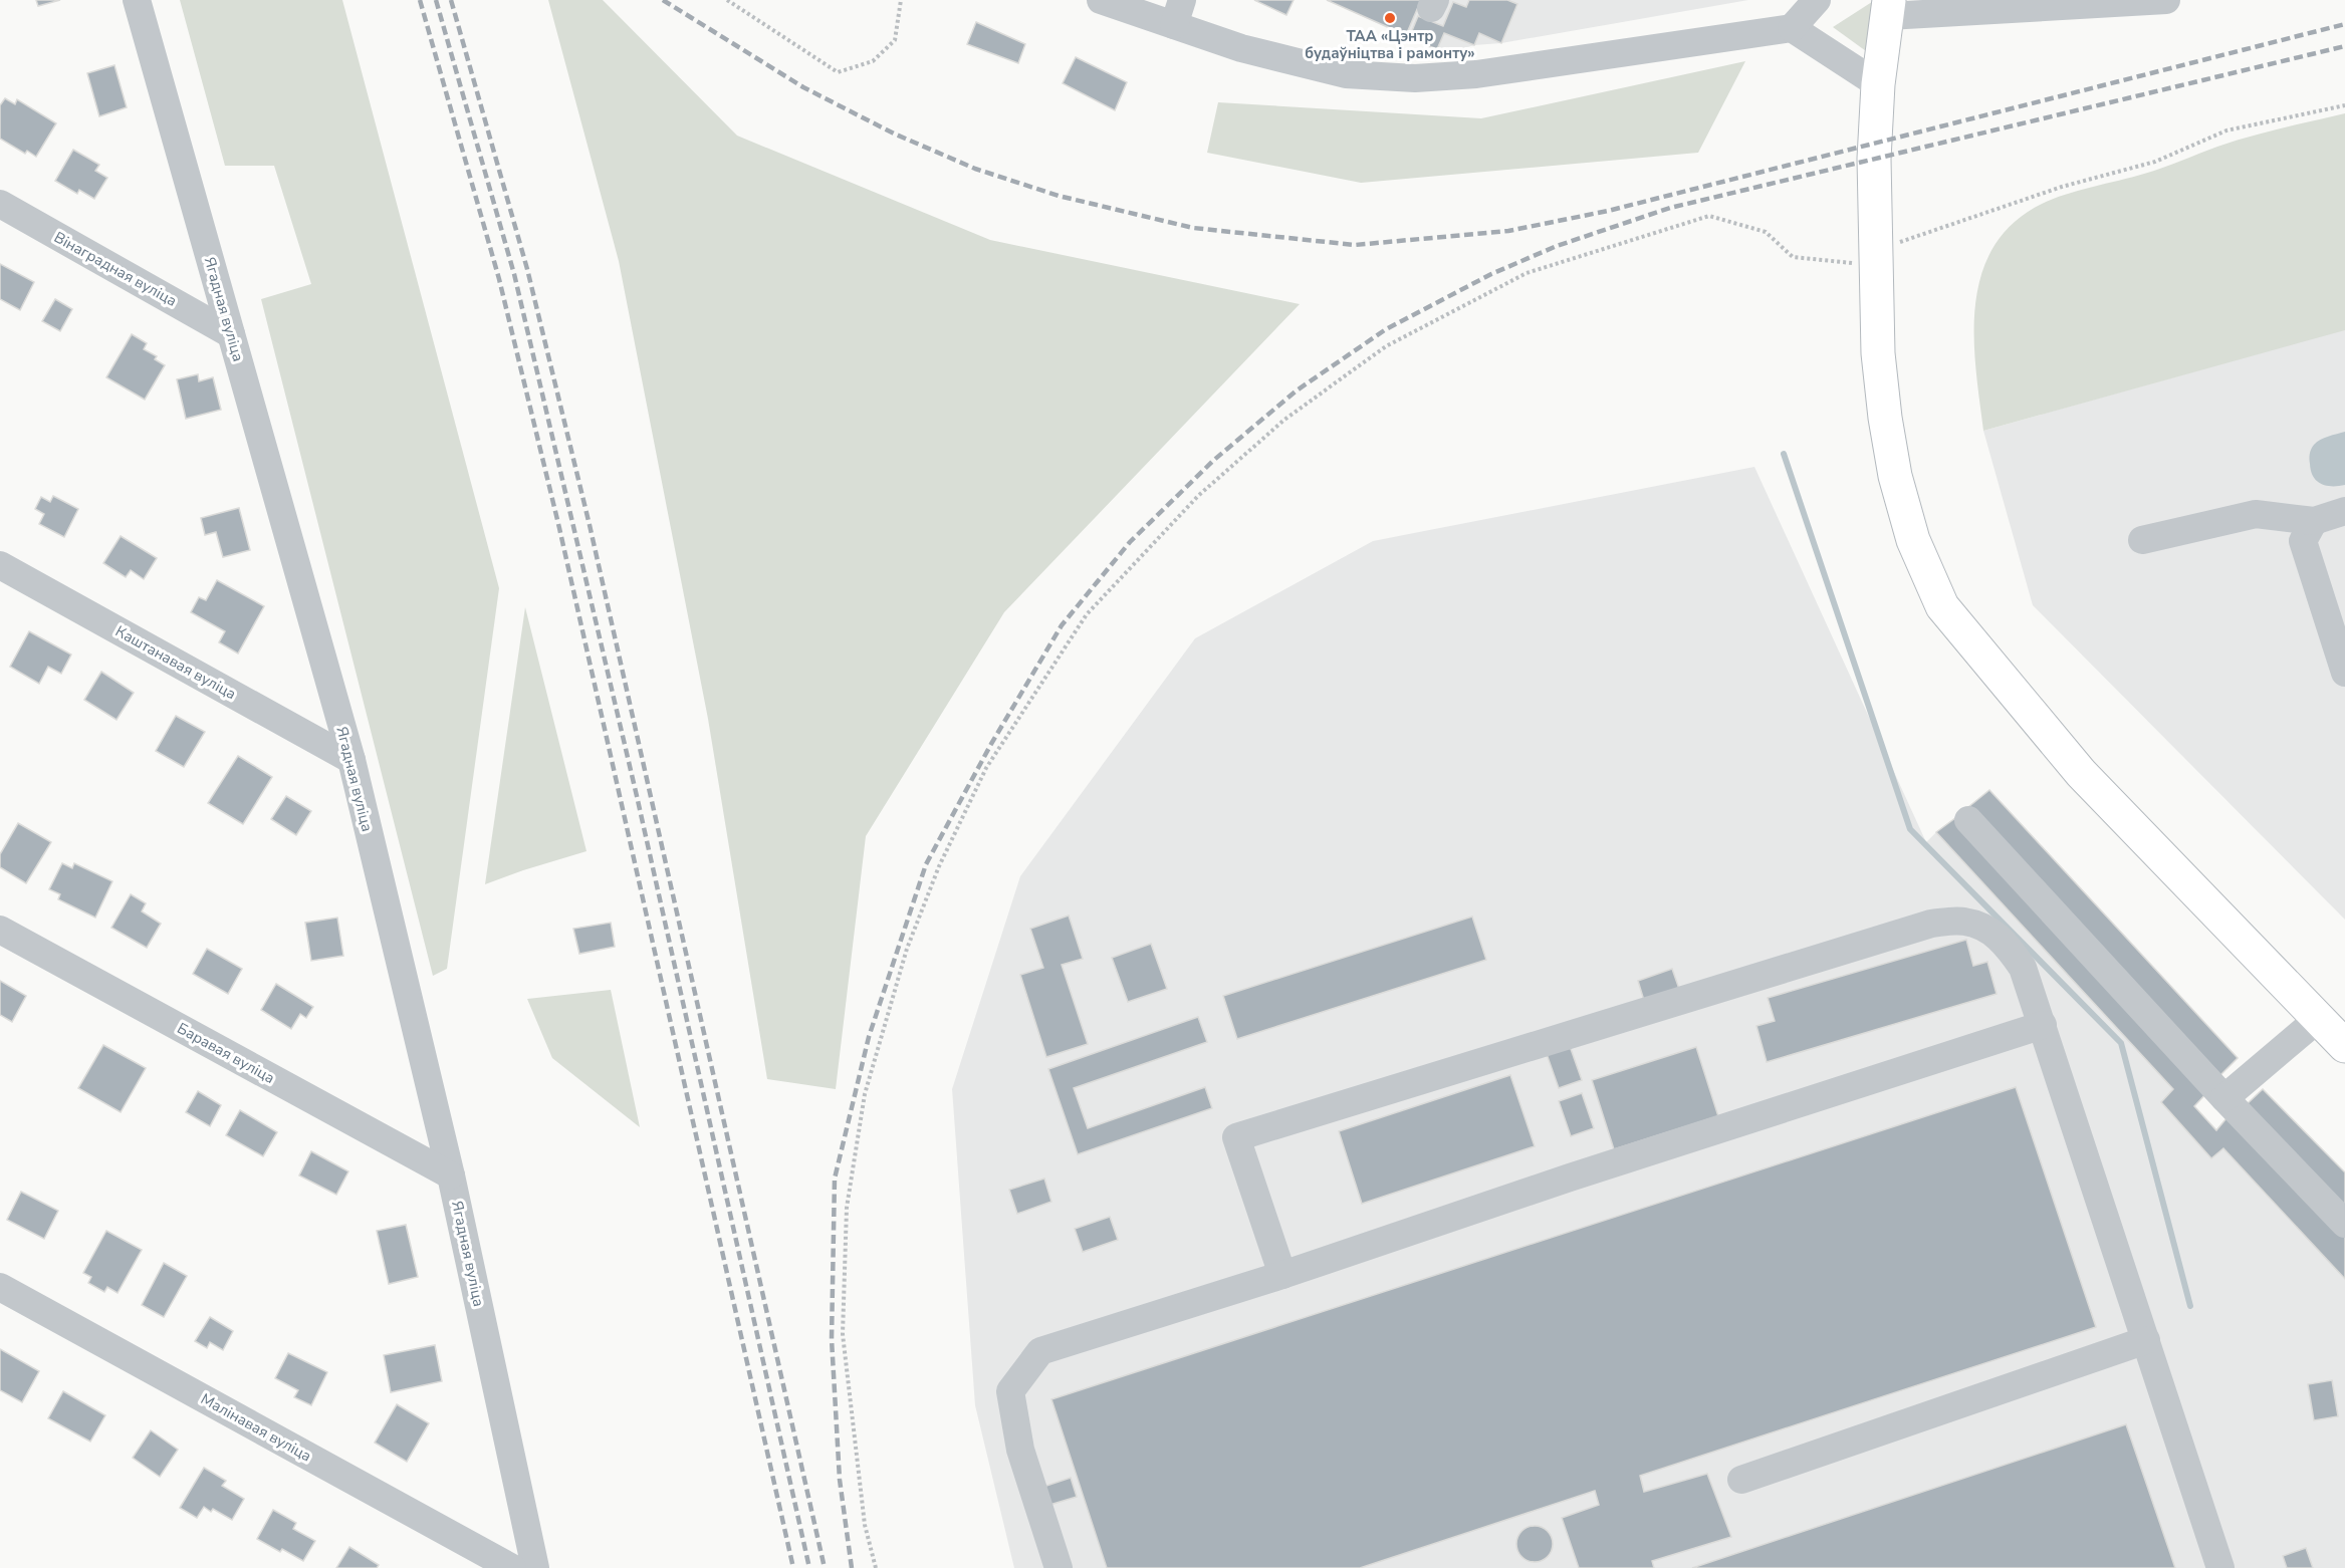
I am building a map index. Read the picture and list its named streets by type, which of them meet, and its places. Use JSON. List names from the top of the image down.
{
  "streets": {
    "street": [
      "Вінаградная вуліца",
      "Ягадная вуліца",
      "Каштанавая вуліца",
      "Баравая вуліца",
      "Малінавая вуліца"
    ]
  },
  "crossings": [
    ["Вінаградная вуліца", "Ягадная вуліца"],
    ["Ягадная вуліца", "Каштанавая вуліца"],
    ["Ягадная вуліца", "Баравая вуліца"]
  ],
  "places": ["ТАА «Цэнтр будаўніцтва і рамонту»"]
}
